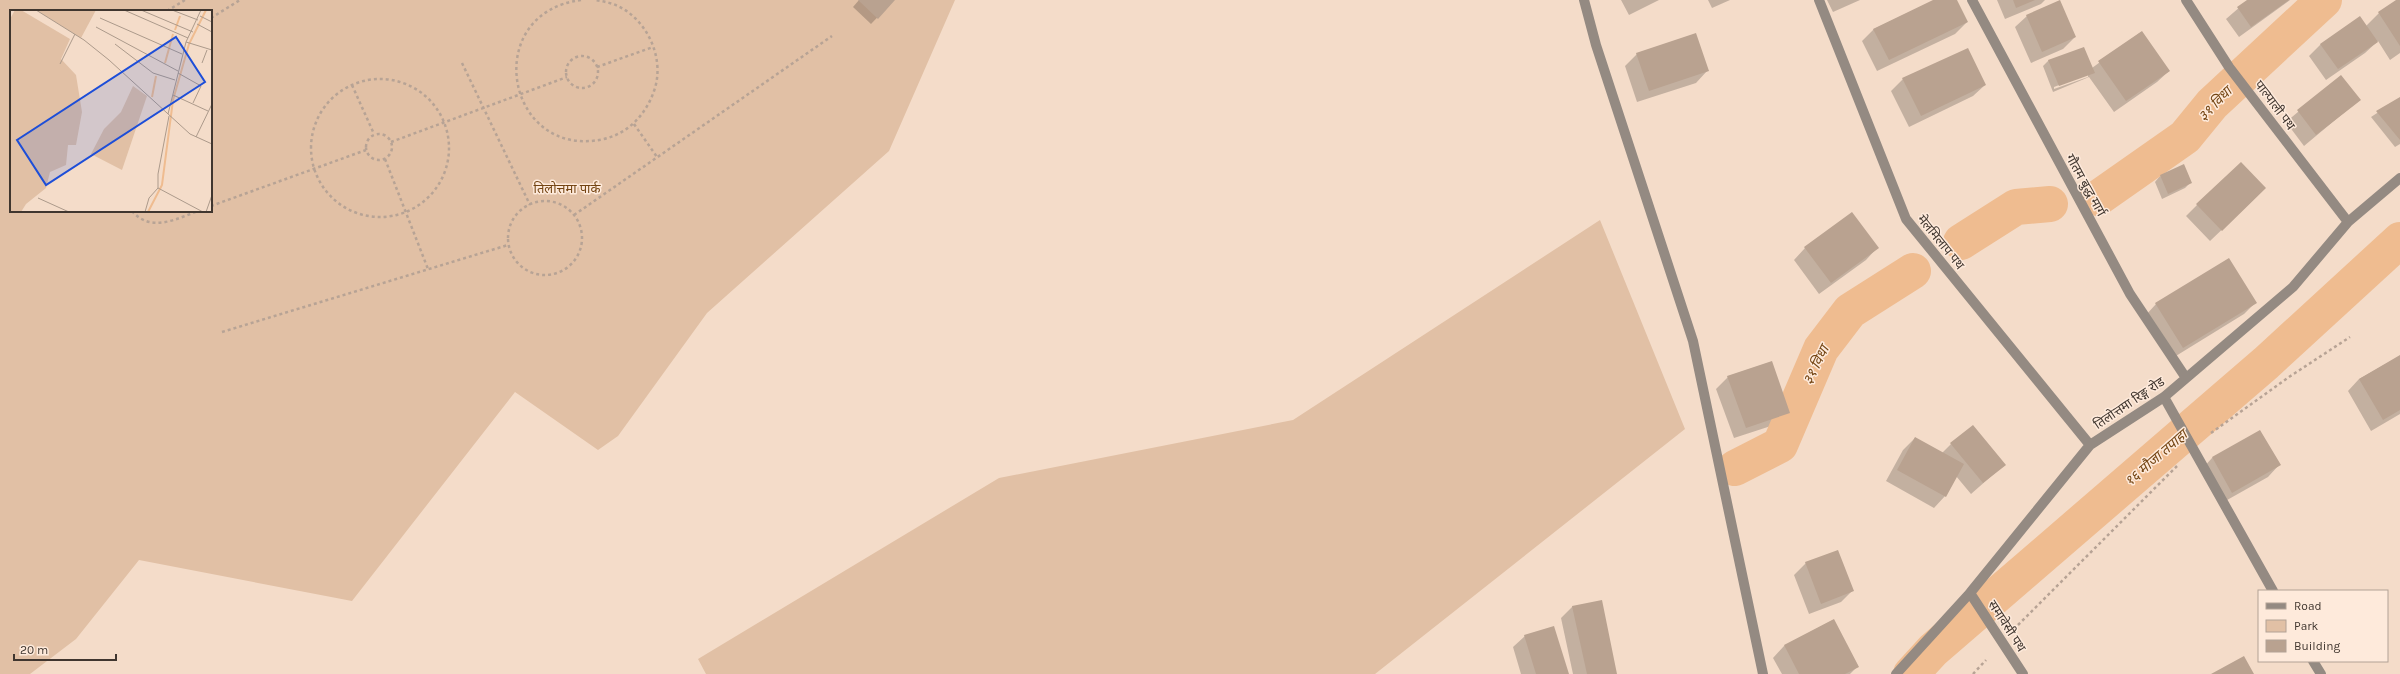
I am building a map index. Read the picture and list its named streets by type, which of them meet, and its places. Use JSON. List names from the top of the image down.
{
  "streets": {
    "street": [
      "पाल्पाली पथ",
      "गौतम बुद्ध मार्ग",
      "मेलमिलाप पथ",
      "तिलोत्तमा रिङ्ग रोड",
      "समावेसी पथ"
    ]
  },
  "crossings": [
    ["पाल्पाली पथ", "तिलोत्तमा रिङ्ग रोड"],
    ["गौतम बुद्ध मार्ग", "तिलोत्तमा रिङ्ग रोड"],
    ["मेलमिलाप पथ", "तिलोत्तमा रिङ्ग रोड"],
    ["तिलोत्तमा रिङ्ग रोड", "समावेसी पथ"]
  ],
  "water": ["३१ विधा", "१६ मौजा तपाहा"],
  "parks": ["तिलोत्तमा पार्क"],
  "legend": ["Road", "Park", "Building"],
  "scale_bar": "20 m"
}
